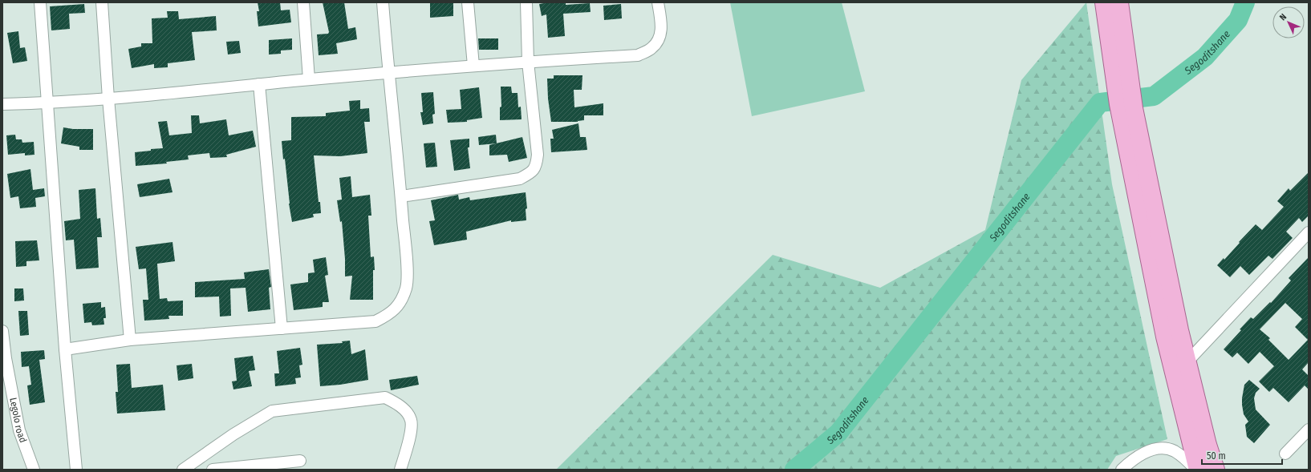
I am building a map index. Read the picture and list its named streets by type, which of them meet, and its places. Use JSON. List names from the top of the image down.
{
  "streets": {
    "street": ["Legolo road"]
  },
  "water": ["Segoditshane"],
  "scale_bar": "50 m",
  "north": "top left"
}
